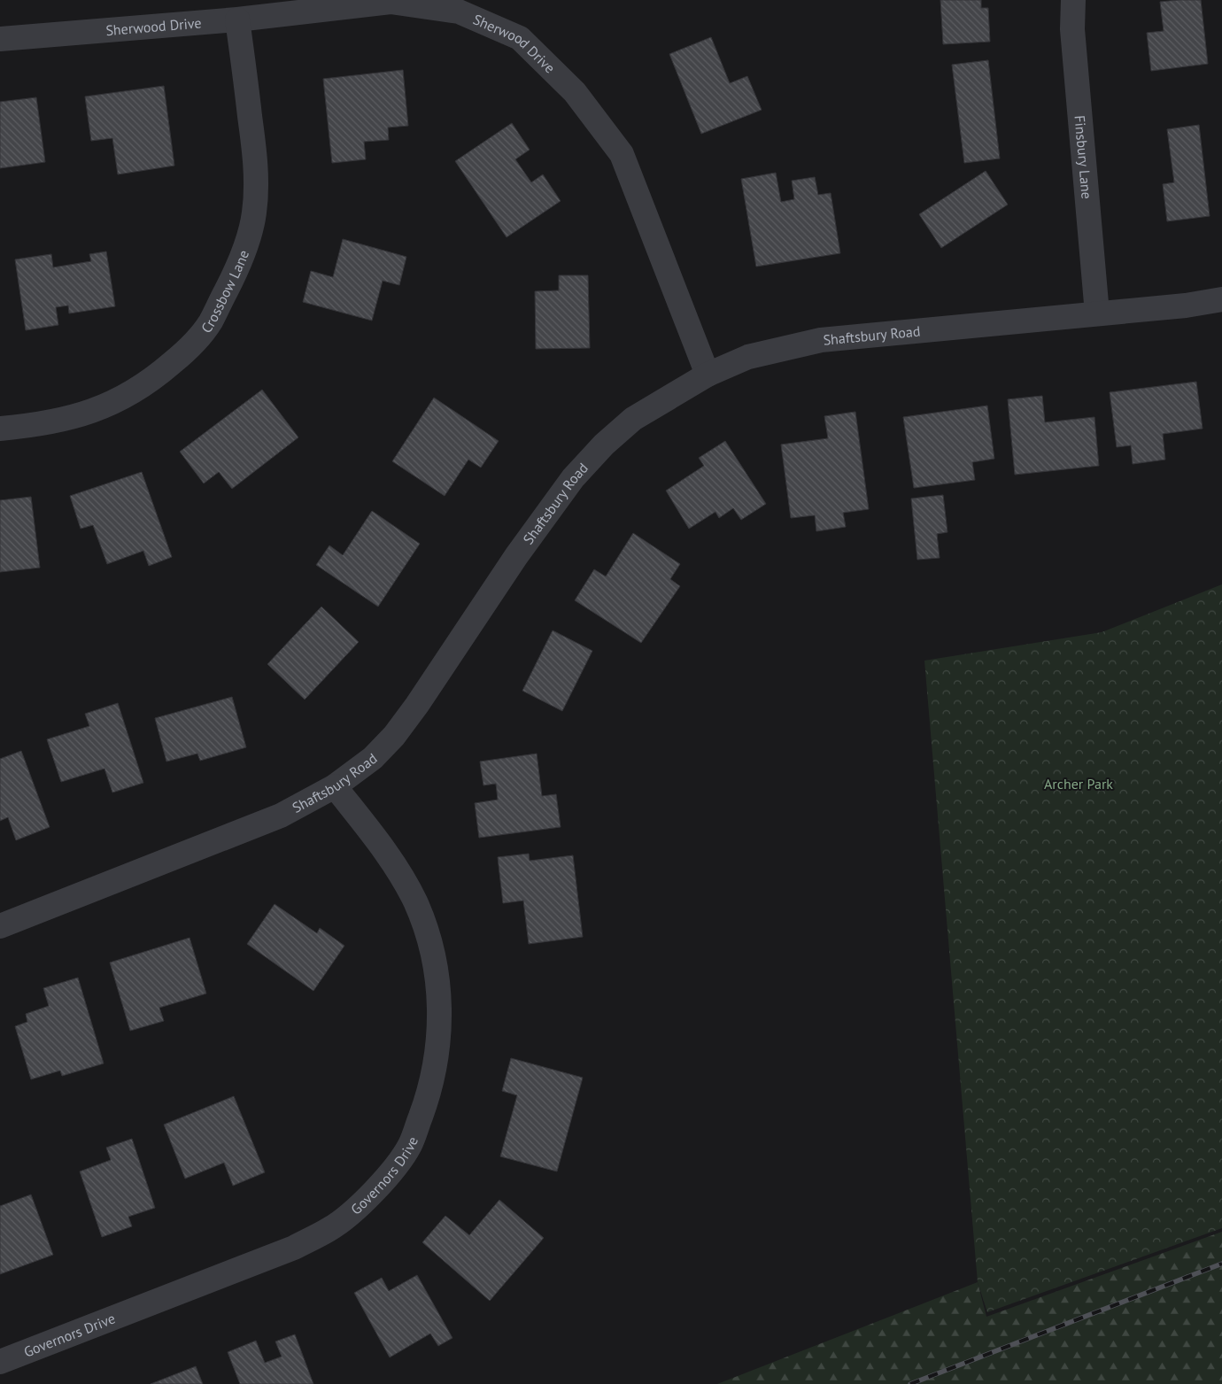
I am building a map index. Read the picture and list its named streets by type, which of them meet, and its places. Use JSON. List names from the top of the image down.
{
  "streets": {
    "street": [
      "Sherwood Drive",
      "Finsbury Lane",
      "Crossbow Lane",
      "Shaftsbury Road",
      "Governors Drive"
    ]
  },
  "crossings": [
    ["Sherwood Drive", "Crossbow Lane"],
    ["Sherwood Drive", "Shaftsbury Road"],
    ["Finsbury Lane", "Shaftsbury Road"],
    ["Shaftsbury Road", "Governors Drive"]
  ],
  "parks": ["Archer Park"]
}
